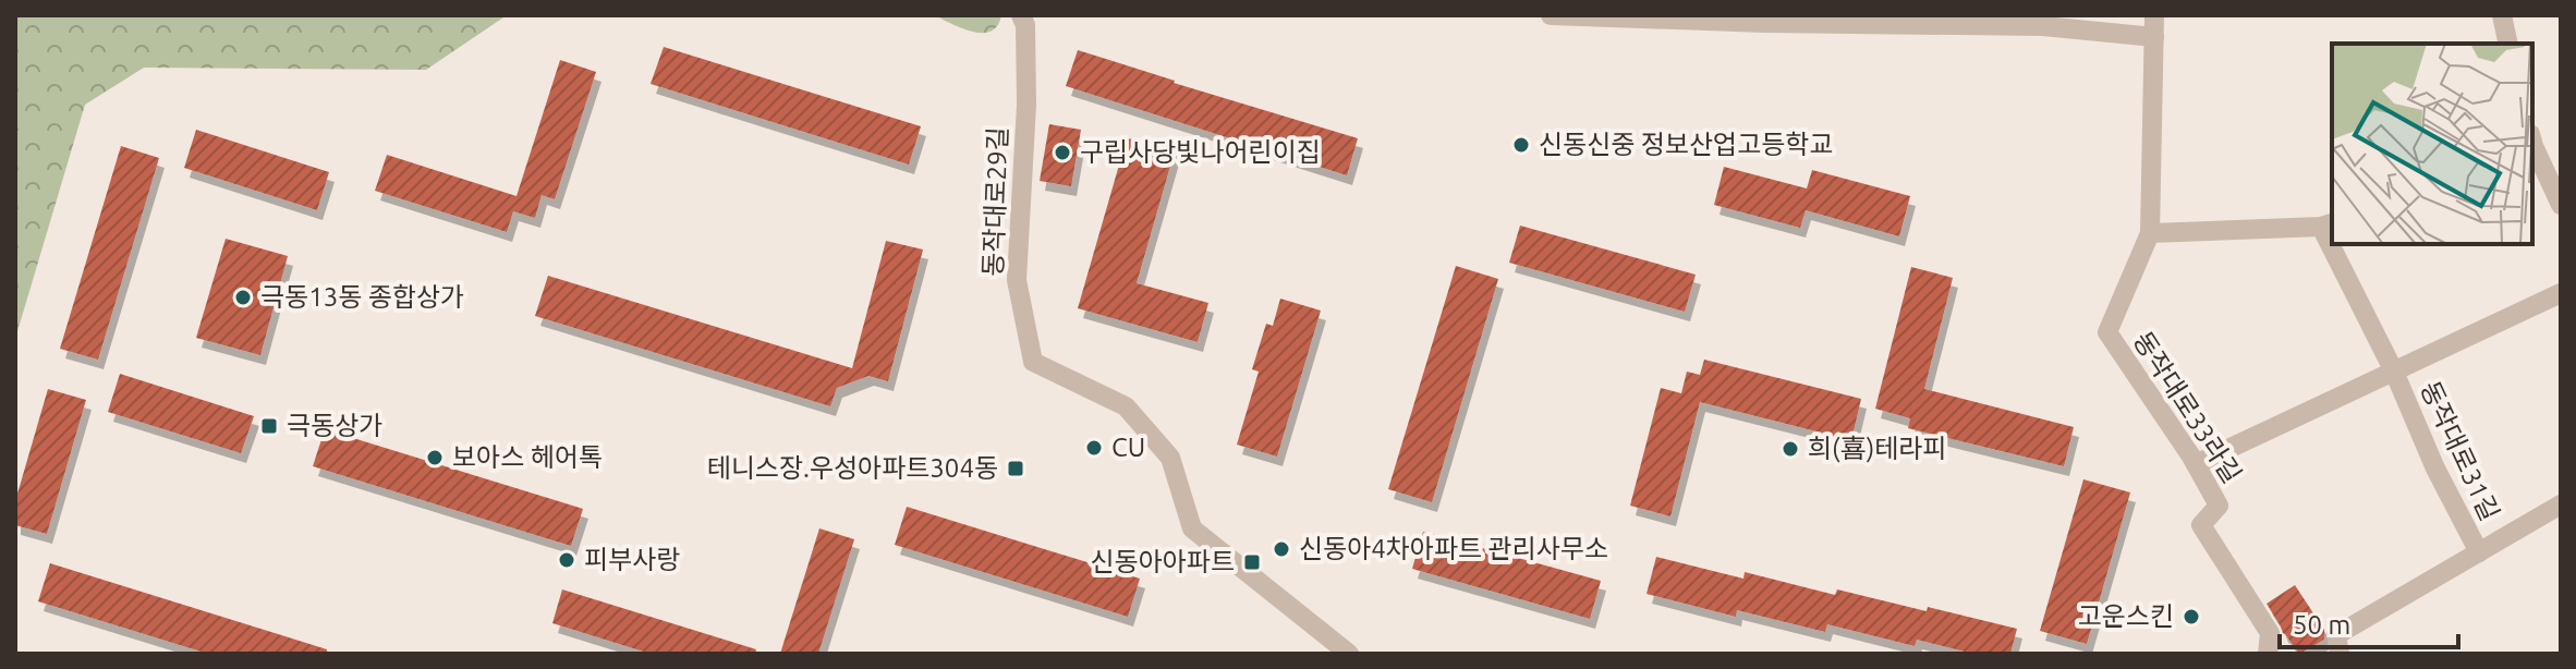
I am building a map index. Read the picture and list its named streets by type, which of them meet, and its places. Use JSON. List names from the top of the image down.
{
  "streets": {
    "street": ["동작대로29길", "동작대로33라길", "동작대로31길"]
  },
  "crossings": [
    ["동작대로33라길", "동작대로31길"]
  ],
  "places": {
    "other": [
      "신동신중 정보산업고등학교",
      "구립사당빛나어린이집",
      "극동13동 종합상가",
      "CU",
      "희(喜)테라피",
      "보아스 헤어톡",
      "신동아4차아파트 관리사무소",
      "피부사랑",
      "고운스킨"
    ],
    "transit": ["극동상가", "테니스장.우성아파트304동", "신동아아파트"]
  },
  "scale_bar": "50 m"
}
